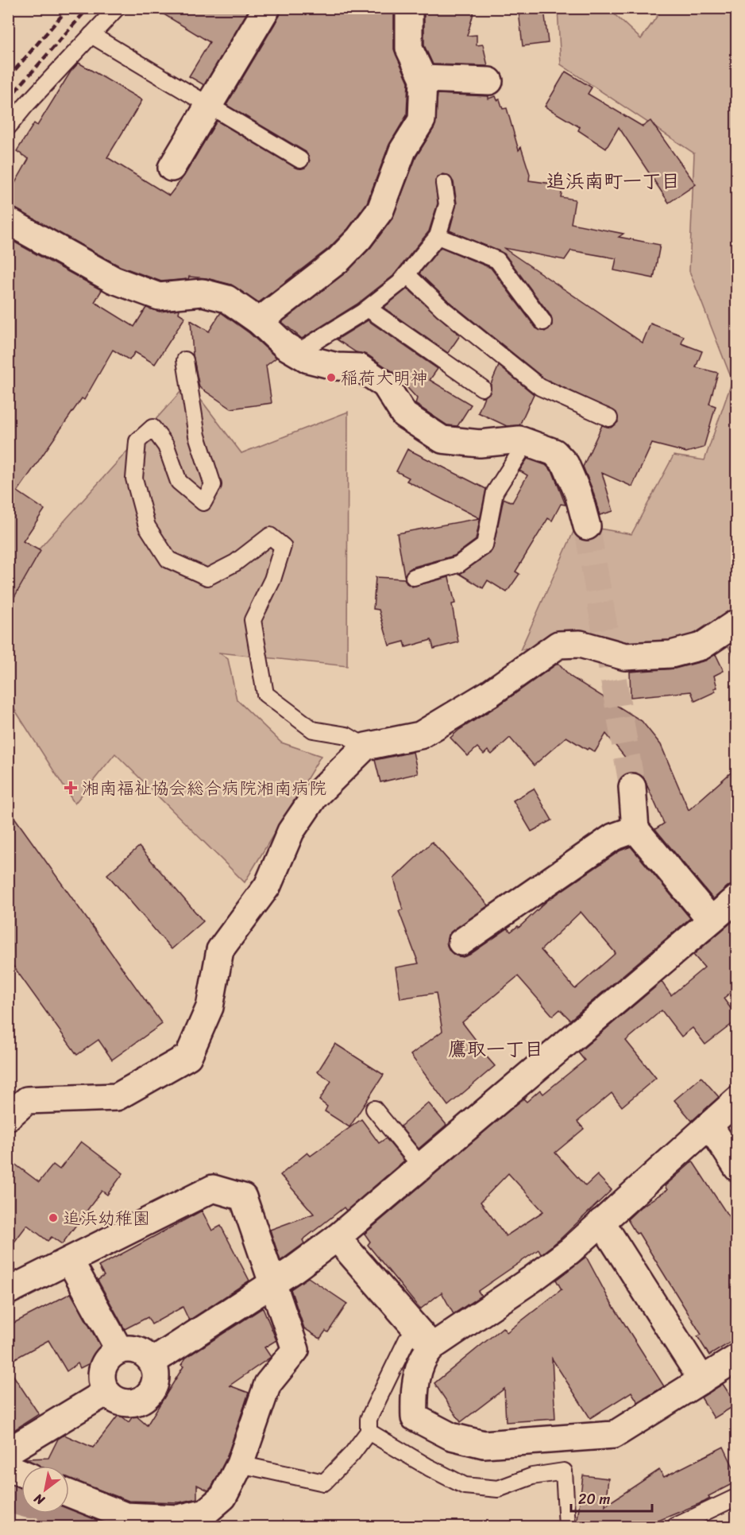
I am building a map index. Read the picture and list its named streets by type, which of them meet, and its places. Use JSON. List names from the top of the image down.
{
  "districts": ["追浜南町一丁目", "鷹取一丁目"],
  "places": {
    "other": ["稲荷大明神", "追浜幼稚園"],
    "health": ["湘南福祉協会総合病院湘南病院"]
  },
  "scale_bar": "20 m",
  "north": "bottom left"
}
